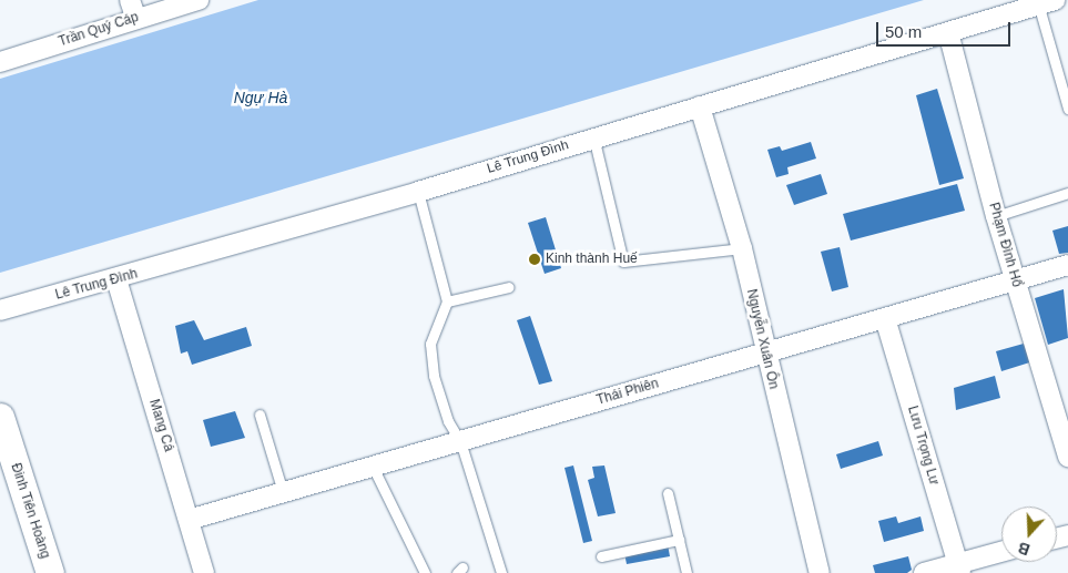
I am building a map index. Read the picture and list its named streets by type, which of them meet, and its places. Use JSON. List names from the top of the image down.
{
  "streets": {
    "main road": ["Đinh Tiên Hoàng"],
    "street": [
      "Trần Quý Cáp",
      "Lê Trung Đình",
      "Phạm Đình Hổ",
      "Nguyễn Xuân Ôn",
      "Thái Phiên",
      "Mang Cá",
      "Lưu Trọng Lư"
    ]
  },
  "crossings": [
    ["Lê Trung Đình", "Phạm Đình Hổ"],
    ["Lê Trung Đình", "Nguyễn Xuân Ôn"],
    ["Lê Trung Đình", "Mang Cá"],
    ["Phạm Đình Hổ", "Thái Phiên"],
    ["Nguyễn Xuân Ôn", "Thái Phiên"],
    ["Thái Phiên", "Mang Cá"],
    ["Thái Phiên", "Lưu Trọng Lư"]
  ],
  "water": ["Ngự Hà"],
  "places": ["Kinh thành Huế"],
  "scale_bar": "50 m",
  "north": "bottom"
}
